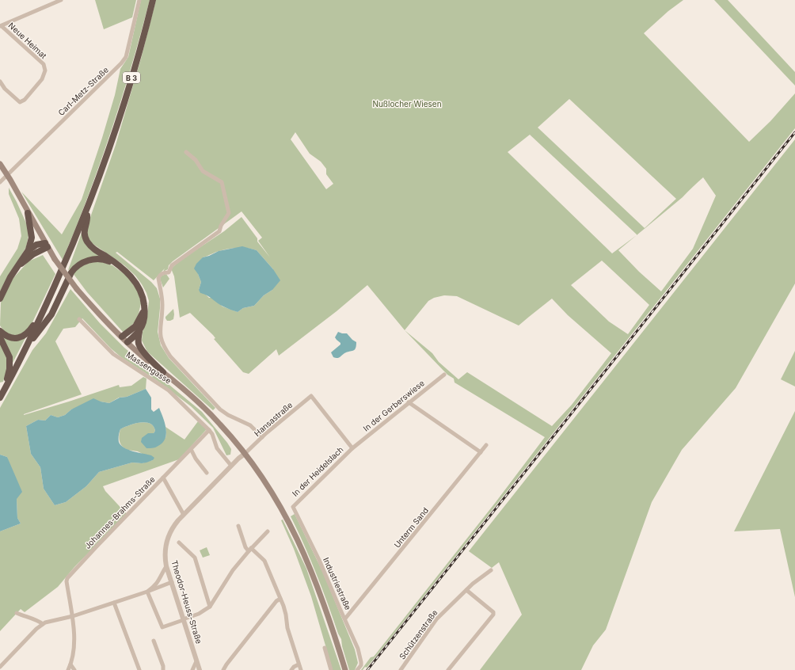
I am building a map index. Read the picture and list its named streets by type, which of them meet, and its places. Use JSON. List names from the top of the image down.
{
  "streets": {
    "highway": ["B 3"],
    "street": [
      "Neue Heimat",
      "Carl-Metz-Straße",
      "Massengasse",
      "In der Gerberswiese",
      "Hansastraße",
      "In der Heidelslach",
      "Johannes-Brahms-Straße",
      "Unterm Sand",
      "Industriestraße",
      "Theodor-Heuss-Straße",
      "Schützenstraße"
    ]
  },
  "crossings": [
    ["Massengasse", "Johannes-Brahms-Straße"],
    ["In der Gerberswiese", "Hansastraße"],
    ["In der Gerberswiese", "In der Heidelslach"],
    ["Hansastraße", "In der Heidelslach"],
    ["Hansastraße", "Theodor-Heuss-Straße"],
    ["In der Heidelslach", "Industriestraße"],
    ["Unterm Sand", "Industriestraße"]
  ],
  "parks": ["Nußlocher Wiesen"]
}
